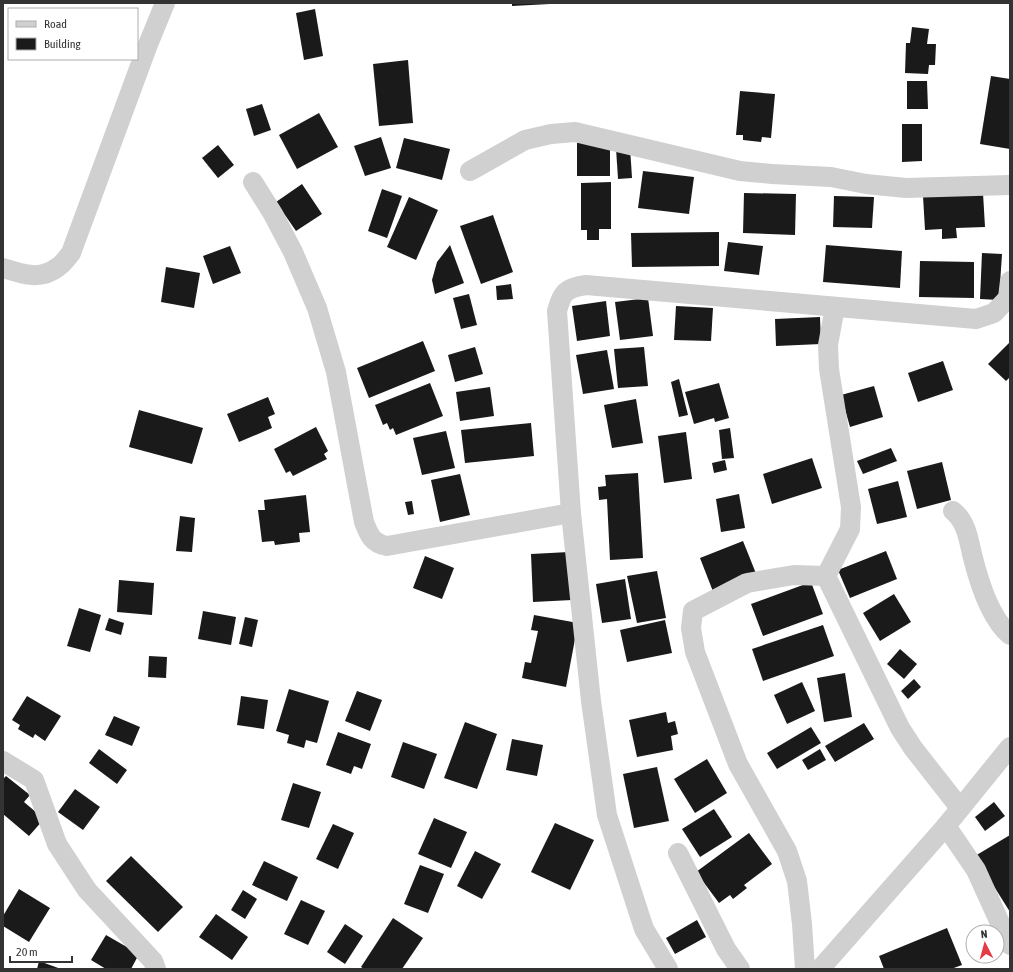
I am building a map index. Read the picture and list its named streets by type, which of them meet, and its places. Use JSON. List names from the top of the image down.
{
  "legend": ["Road", "Building"],
  "scale_bar": "20 m",
  "north": "top"
}
